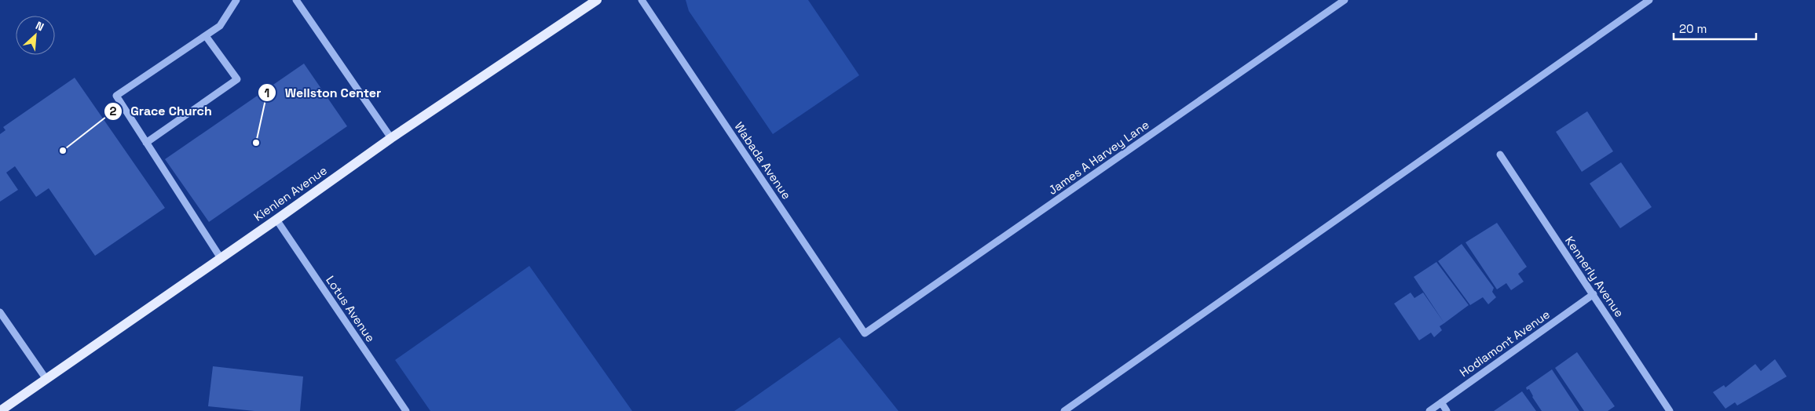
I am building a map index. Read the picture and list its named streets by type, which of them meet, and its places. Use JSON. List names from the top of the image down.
{
  "streets": {
    "main road": ["Kienlen Avenue"],
    "street": [
      "James A Harvey Lane",
      "Wabada Avenue",
      "Kennerly Avenue",
      "Lotus Avenue",
      "Hodiamont Avenue"
    ]
  },
  "crossings": [
    ["James A Harvey Lane", "Wabada Avenue"],
    ["Kienlen Avenue", "Lotus Avenue"],
    ["Kennerly Avenue", "Hodiamont Avenue"]
  ],
  "places": ["Wellston Center", "Grace Church"],
  "scale_bar": "20 m",
  "north": "top right"
}
